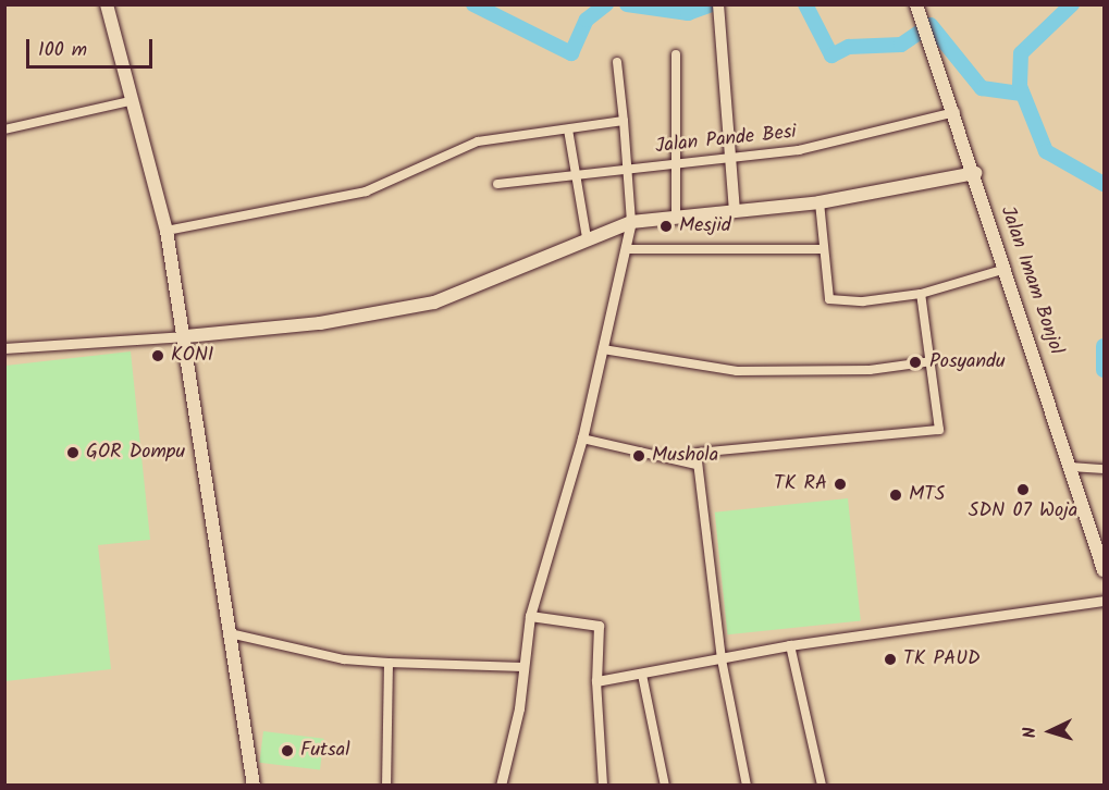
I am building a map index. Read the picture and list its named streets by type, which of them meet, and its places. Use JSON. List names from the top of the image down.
{
  "streets": {
    "main road": ["Jalan Imam Bonjol"],
    "street": ["Jalan Pande Besi"]
  },
  "crossings": [
    ["Jalan Pande Besi", "Jalan Imam Bonjol"]
  ],
  "places": [
    "Mesjid",
    "KONI",
    "Posyandu",
    "GOR Dompu",
    "Mushola",
    "TK RA",
    "SDN 07 Woja",
    "MTS",
    "TK PAUD",
    "Futsal"
  ],
  "scale_bar": "100 m",
  "north": "left"
}
